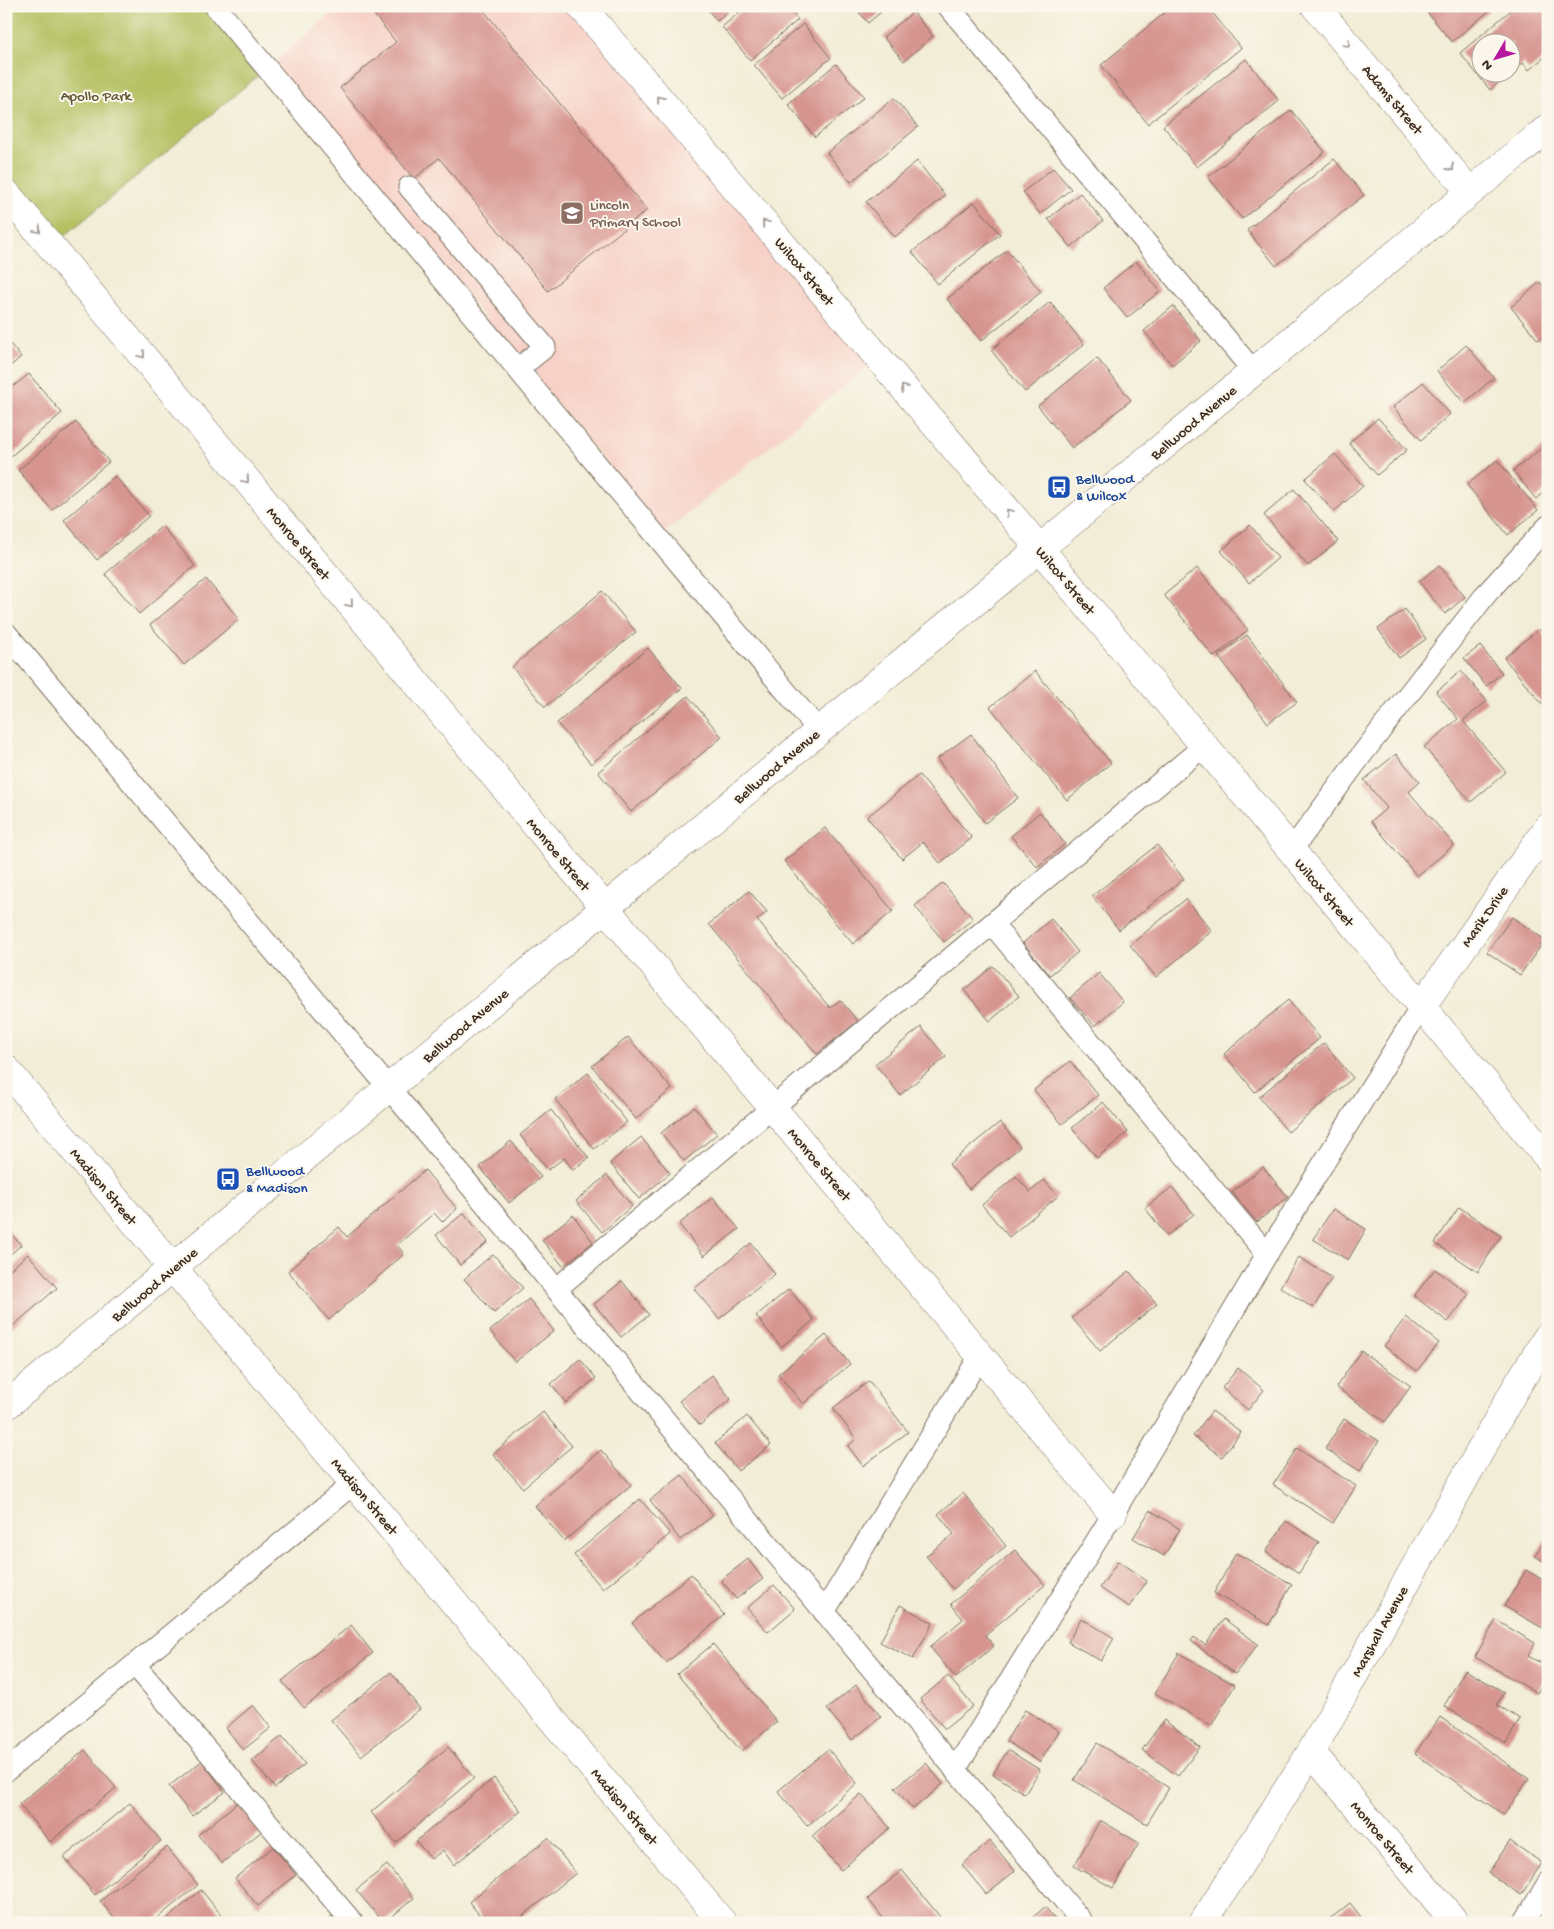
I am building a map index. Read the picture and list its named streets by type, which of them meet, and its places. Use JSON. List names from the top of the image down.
{
  "streets": {
    "street": [
      "Adams Street",
      "Wilcox Street",
      "Bellwood Avenue",
      "Monroe Street",
      "Marik Drive",
      "Madison Street",
      "Marshall Avenue"
    ]
  },
  "crossings": [
    ["Adams Street", "Bellwood Avenue"],
    ["Wilcox Street", "Bellwood Avenue"],
    ["Wilcox Street", "Marik Drive"],
    ["Bellwood Avenue", "Monroe Street"],
    ["Bellwood Avenue", "Madison Street"],
    ["Monroe Street", "Marshall Avenue"]
  ],
  "one_way": ["Adams Street", "Wilcox Street", "Monroe Street"],
  "parks": ["Apollo Park"],
  "places": {
    "school or university": ["Lincoln Primary School"],
    "bus stop": ["Bellwood & Wilcox", "Bellwood & Madison"]
  },
  "north": "bottom left"
}
